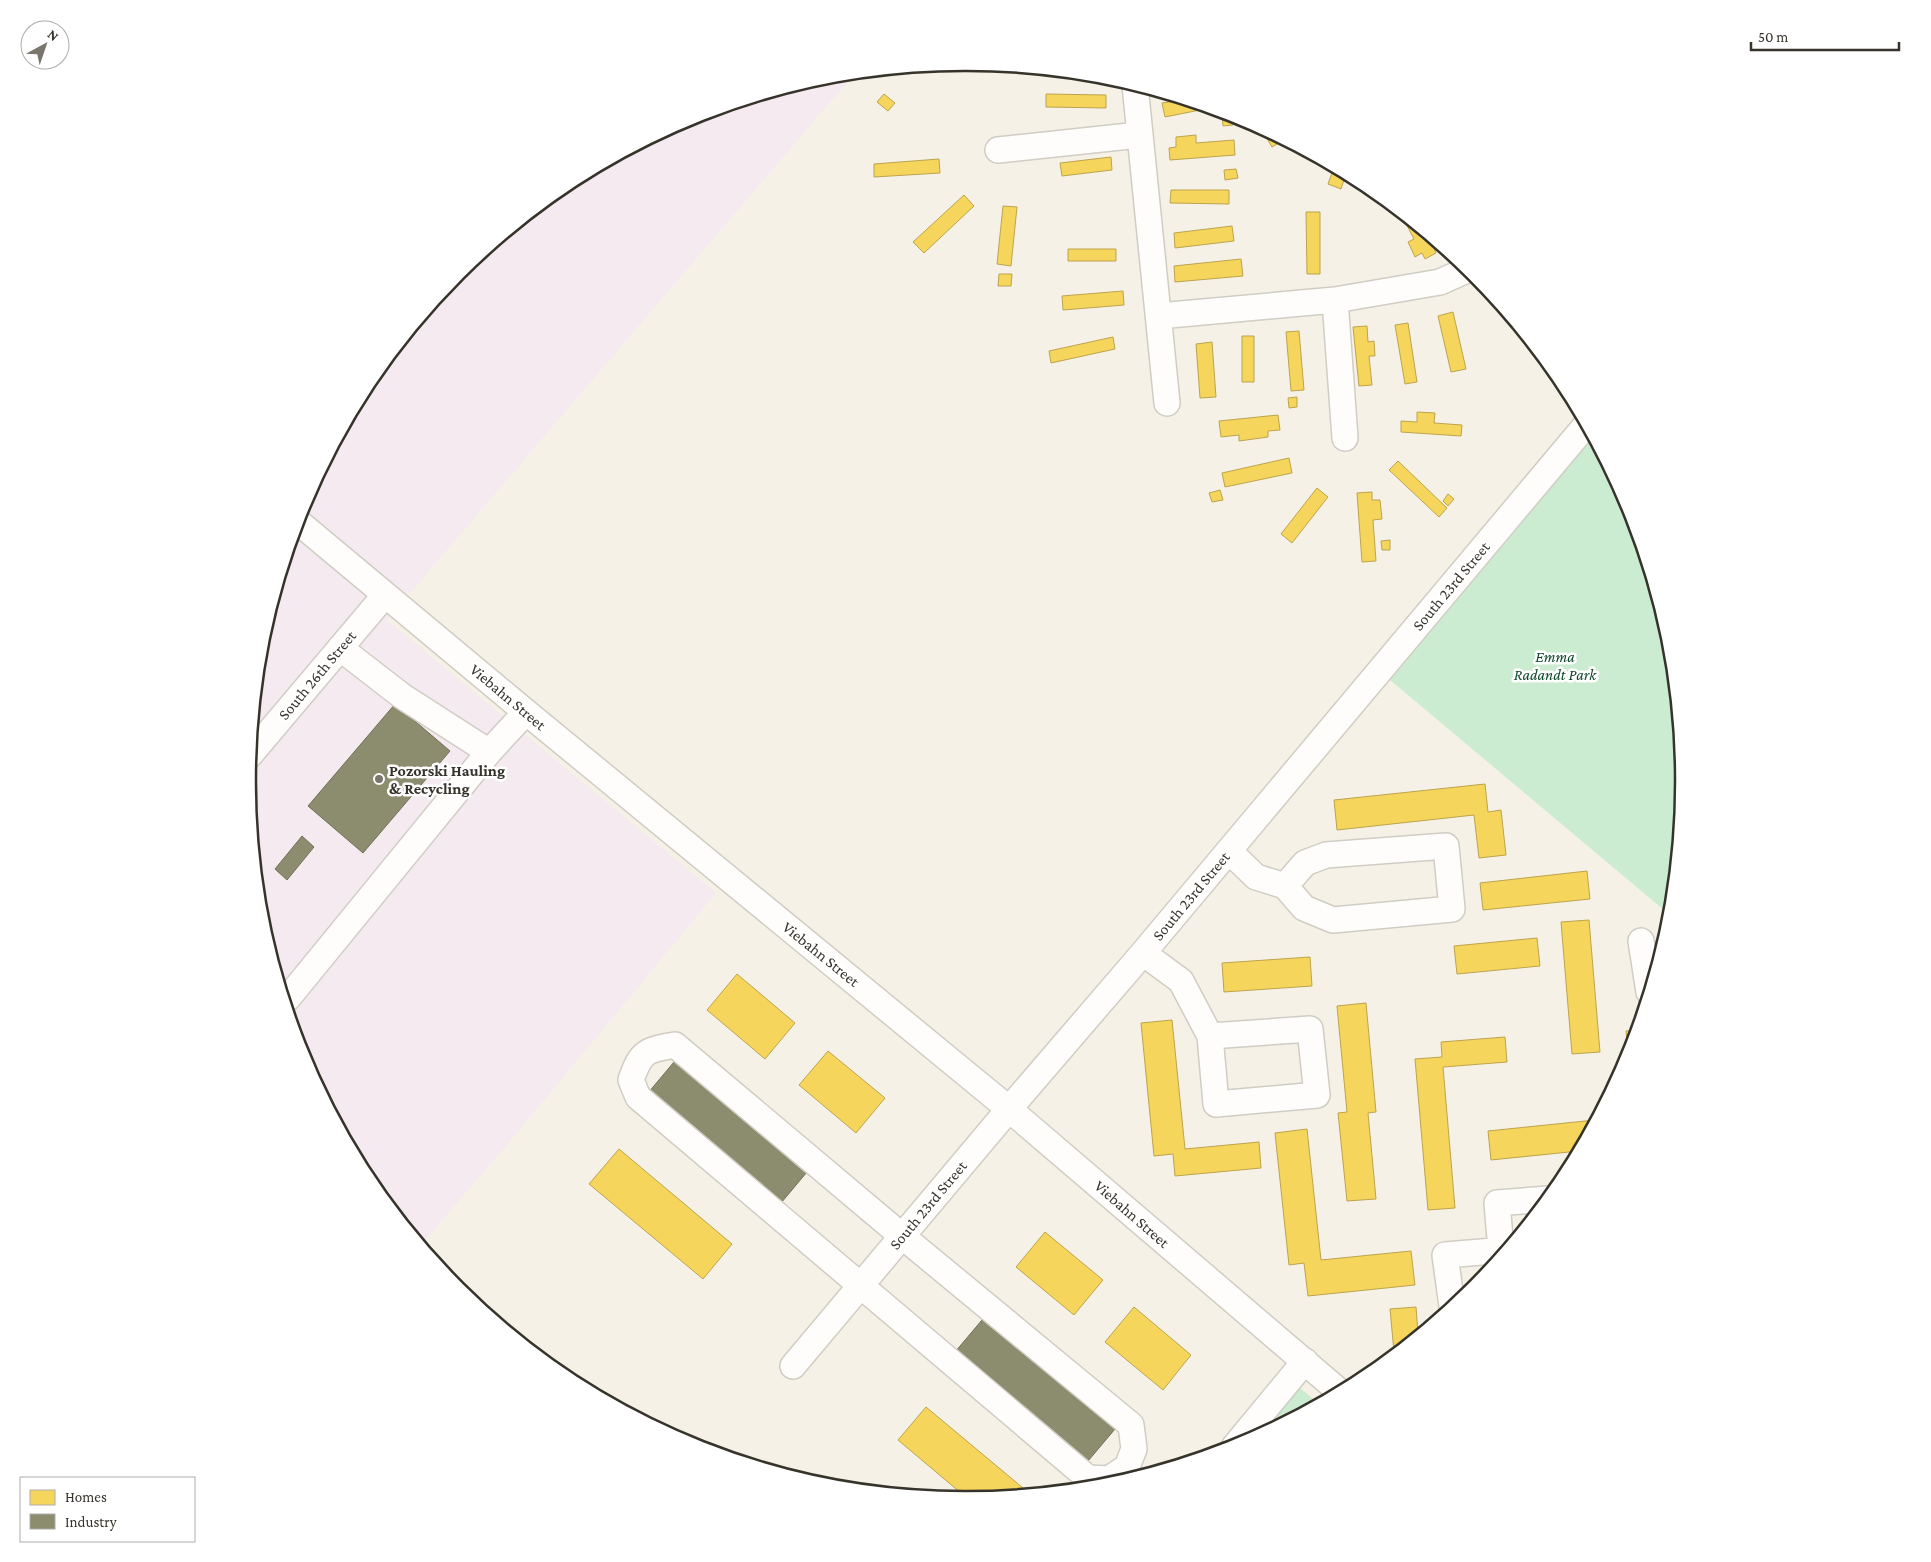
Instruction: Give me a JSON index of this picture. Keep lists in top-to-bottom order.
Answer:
{
  "streets": {
    "street": ["South 23rd Street", "South 26th Street", "Viebahn Street"]
  },
  "crossings": [
    ["South 23rd Street", "Viebahn Street"],
    ["South 26th Street", "Viebahn Street"]
  ],
  "parks": ["Emma Radandt Park"],
  "places": ["Pozorski Hauling & Recycling"],
  "legend": ["Homes", "Industry"],
  "scale_bar": "50 m",
  "north": "top right"
}
